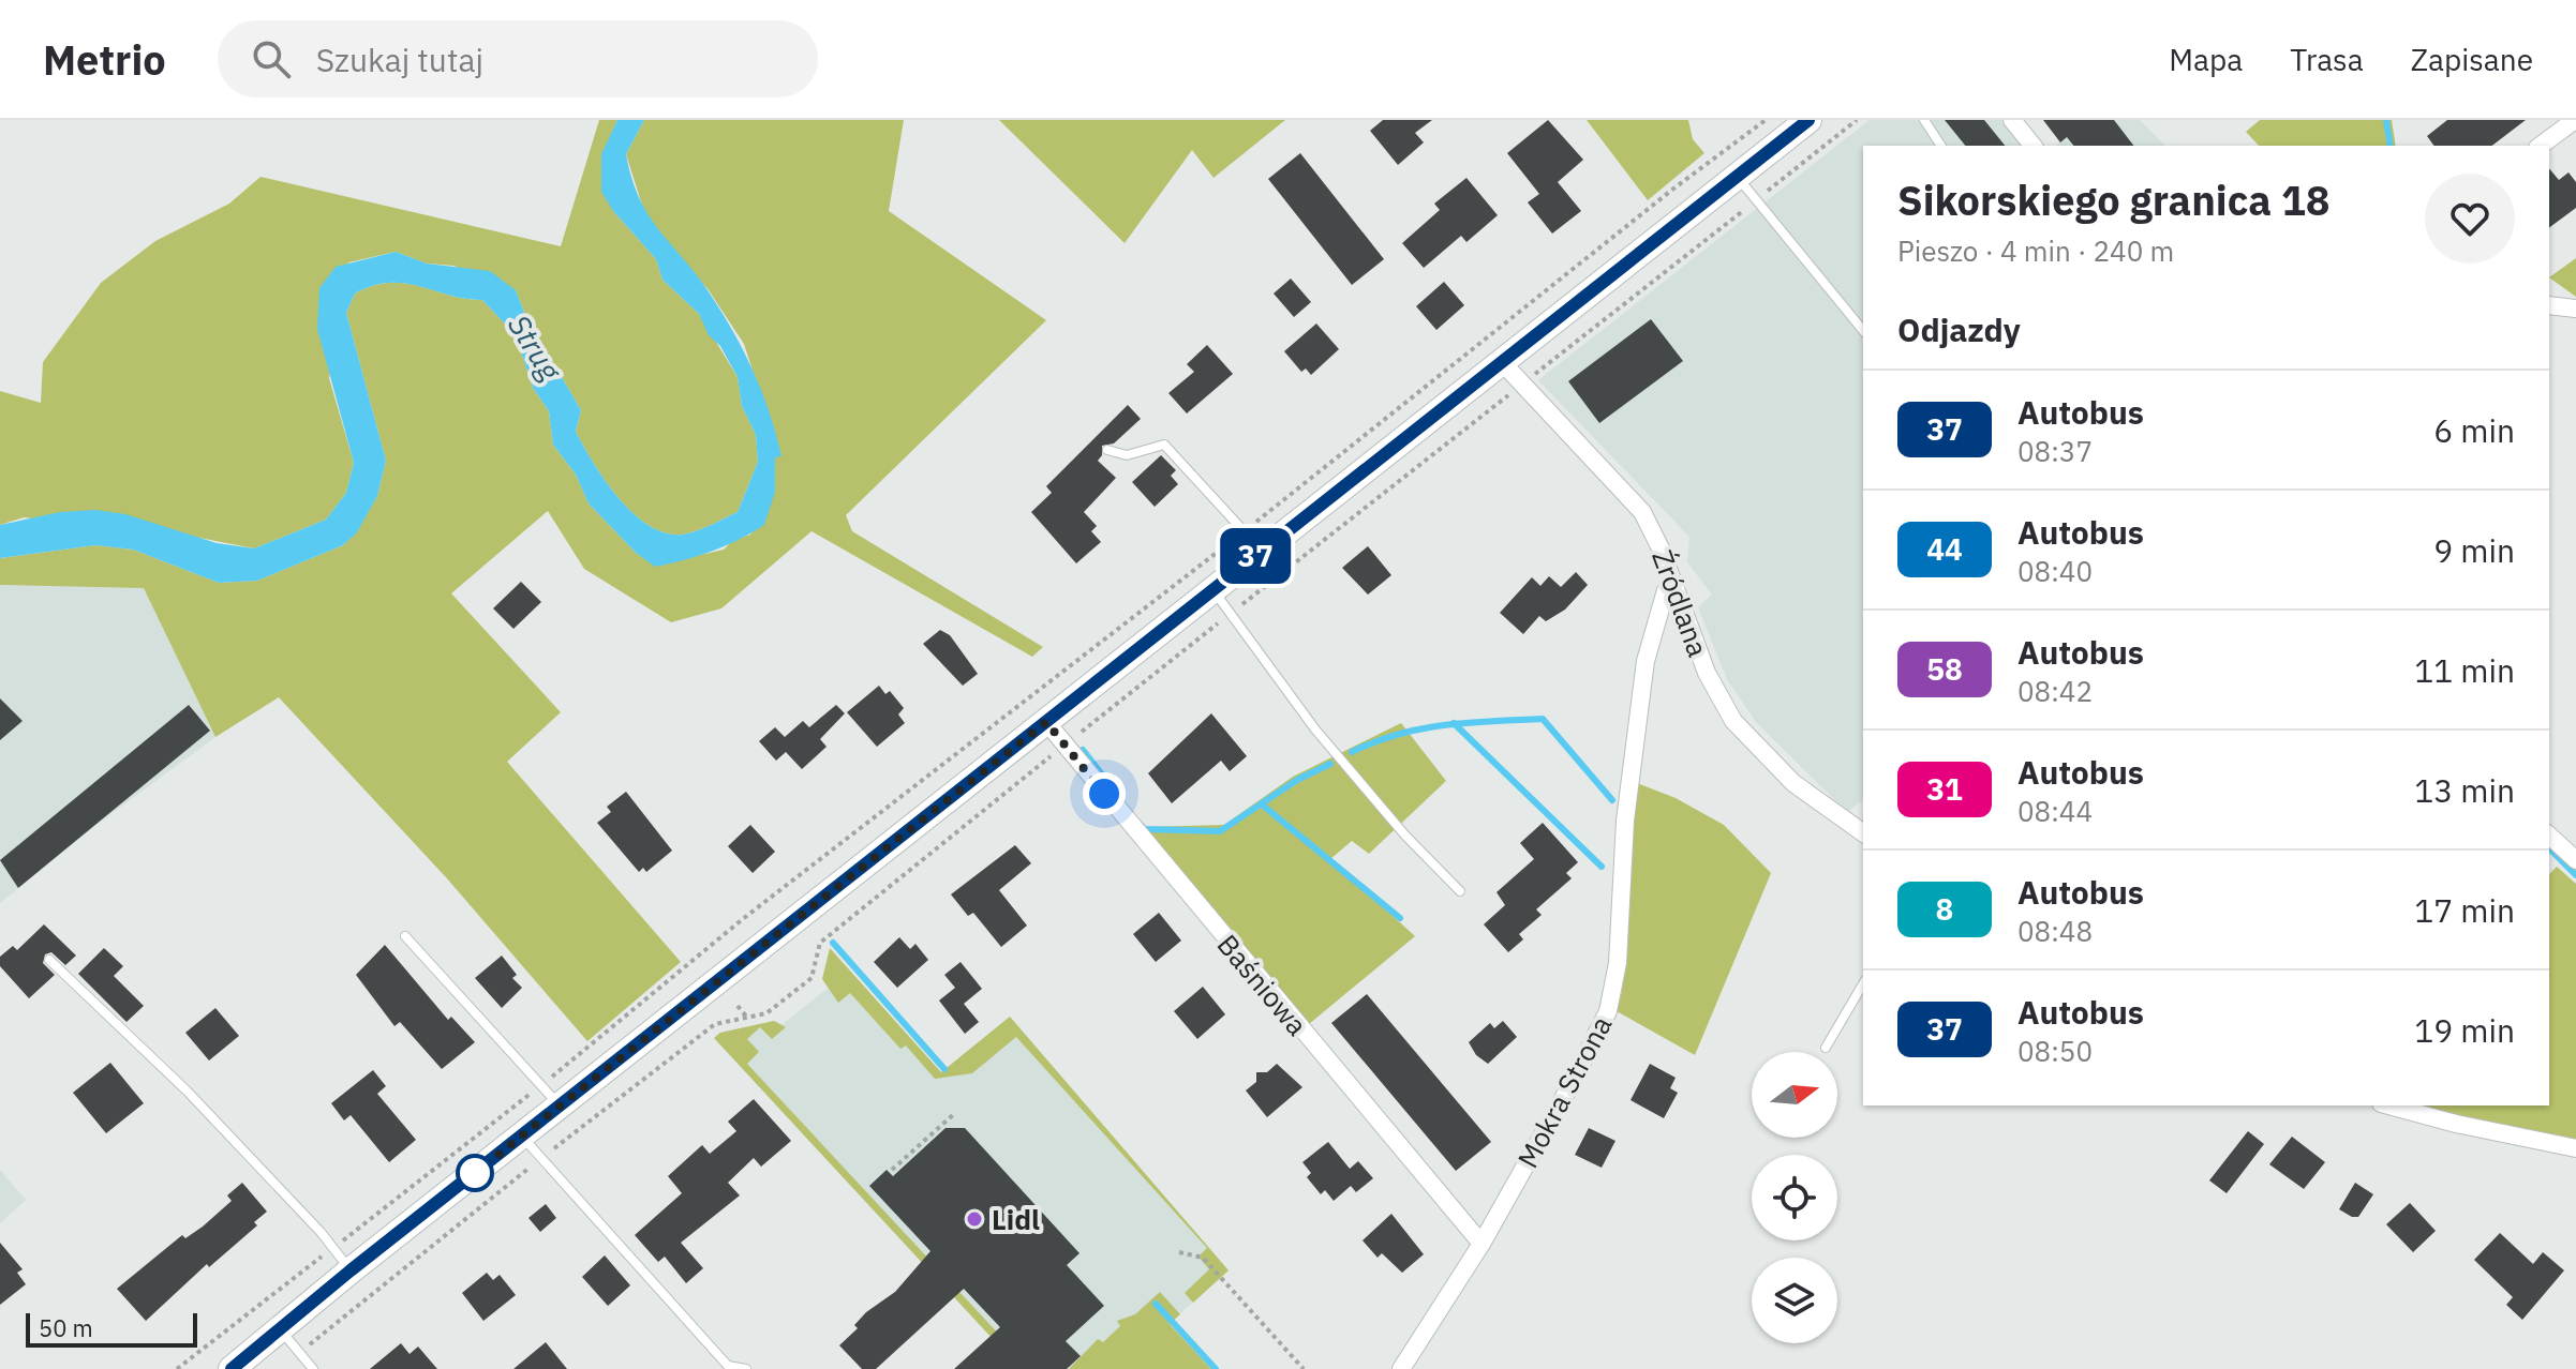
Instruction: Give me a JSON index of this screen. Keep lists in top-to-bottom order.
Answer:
{
  "streets": {
    "street": ["Źródlana", "Baśniowa", "Mokra Strona"]
  },
  "crossings": [
    ["Źródlana", "Mokra Strona"],
    ["Baśniowa", "Mokra Strona"]
  ],
  "water": ["Strug"],
  "places": ["Lidl"],
  "lines": ["bus line 37"],
  "scale_bar": "50 m",
  "north": "right",
  "page": {
    "header": "Metrio",
    "search": "Szukaj tutaj",
    "nav": ["Mapa", "Trasa", "Zapisane"],
    "on_map": "37",
    "heading": [
      ["Sikorskiego granica 18", "Pieszo · 4 min · 240 m"],
      "Odjazdy"
    ],
    "list": [
      {
        "mark": "37",
        "name": "Autobus",
        "note": "08:37",
        "value": "6 min"
      },
      {
        "mark": "44",
        "name": "Autobus",
        "note": "08:40",
        "value": "9 min"
      },
      {
        "mark": "58",
        "name": "Autobus",
        "note": "08:42",
        "value": "11 min"
      },
      {
        "mark": "31",
        "name": "Autobus",
        "note": "08:44",
        "value": "13 min"
      },
      {
        "mark": "8",
        "name": "Autobus",
        "note": "08:48",
        "value": "17 min"
      },
      {
        "mark": "37",
        "name": "Autobus",
        "note": "08:50",
        "value": "19 min"
      }
    ],
    "scale": "50 m"
  }
}
